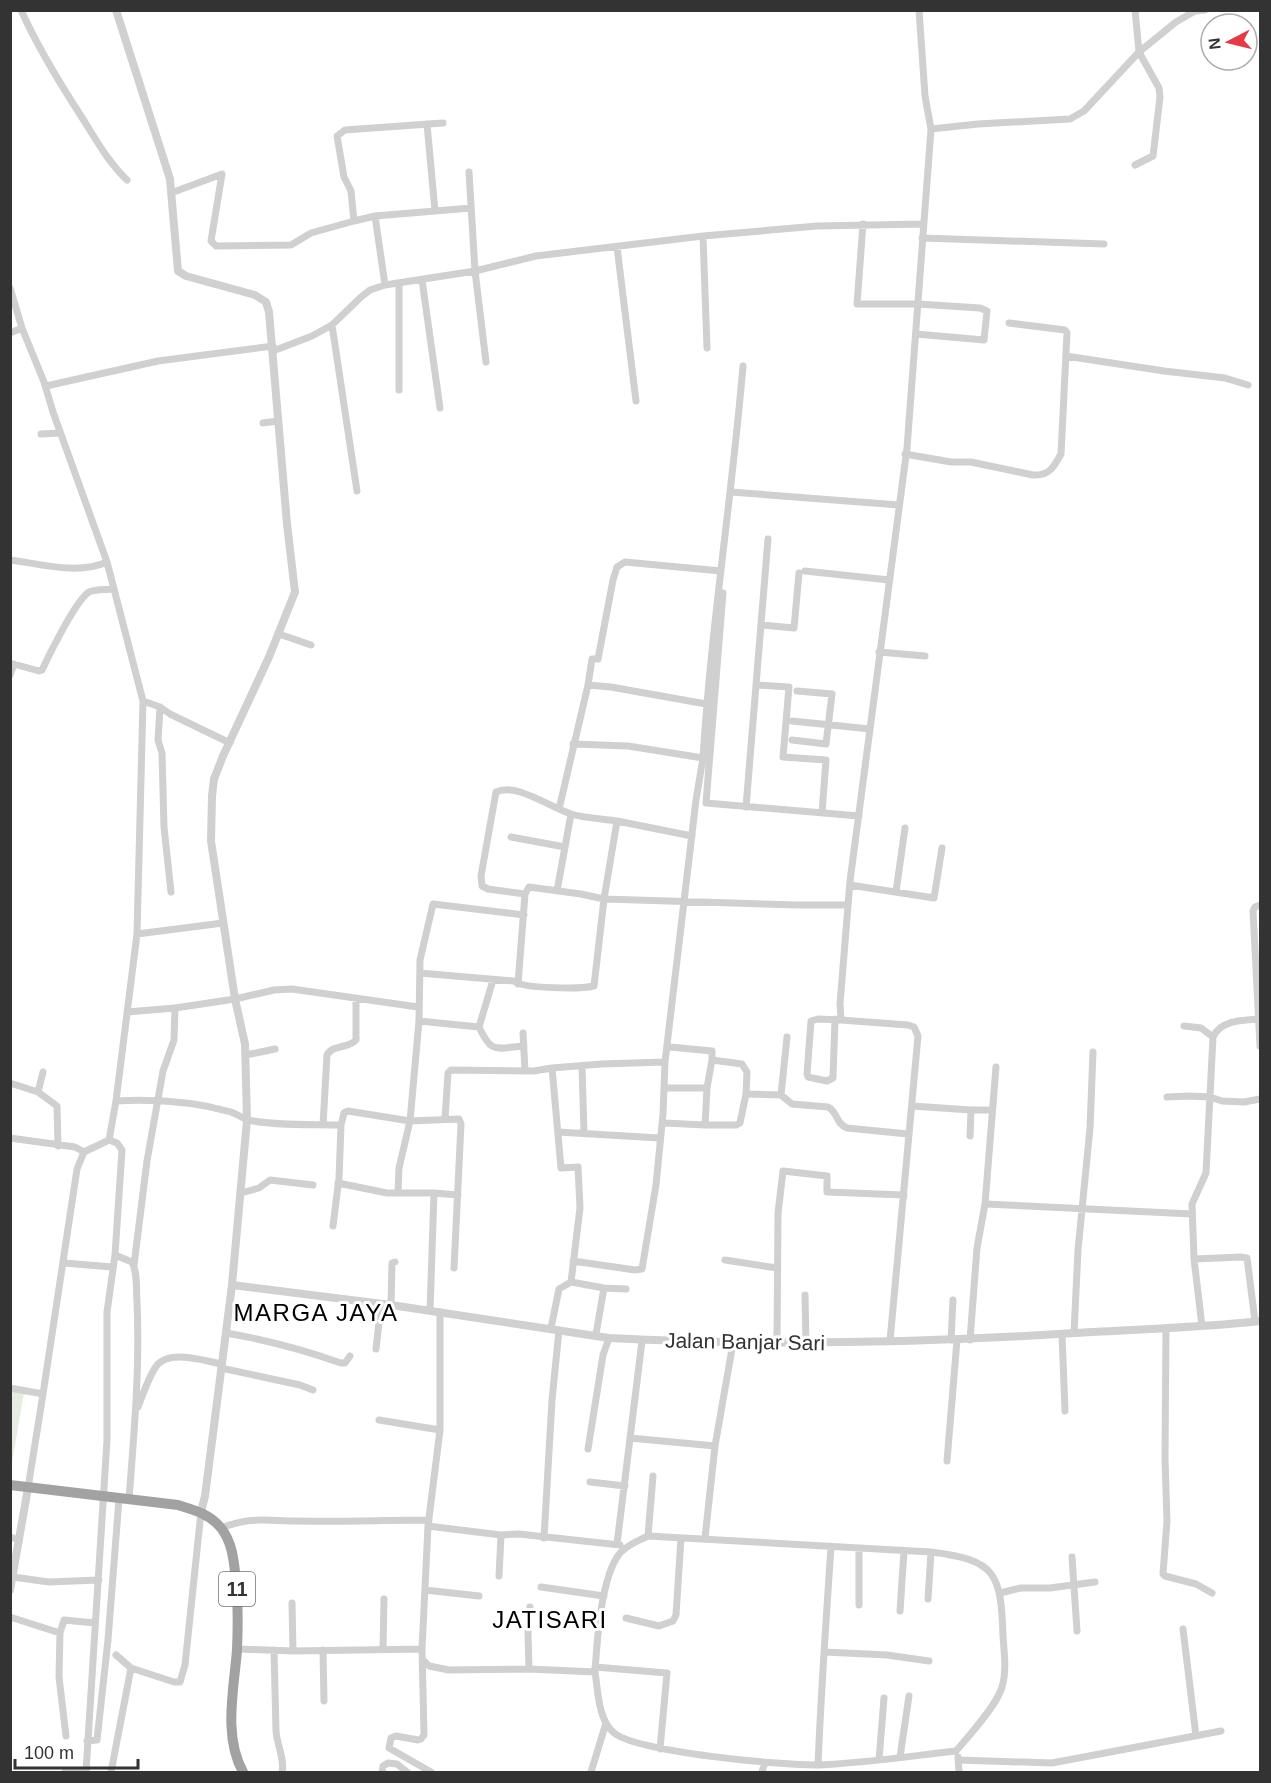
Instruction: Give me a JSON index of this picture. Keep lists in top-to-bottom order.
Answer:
{
  "streets": {
    "highway": ["11"],
    "street": ["Jalan Banjar Sari"]
  },
  "districts": ["MARGA JAYA", "JATISARI"],
  "scale_bar": "100 m",
  "north": "left"
}
